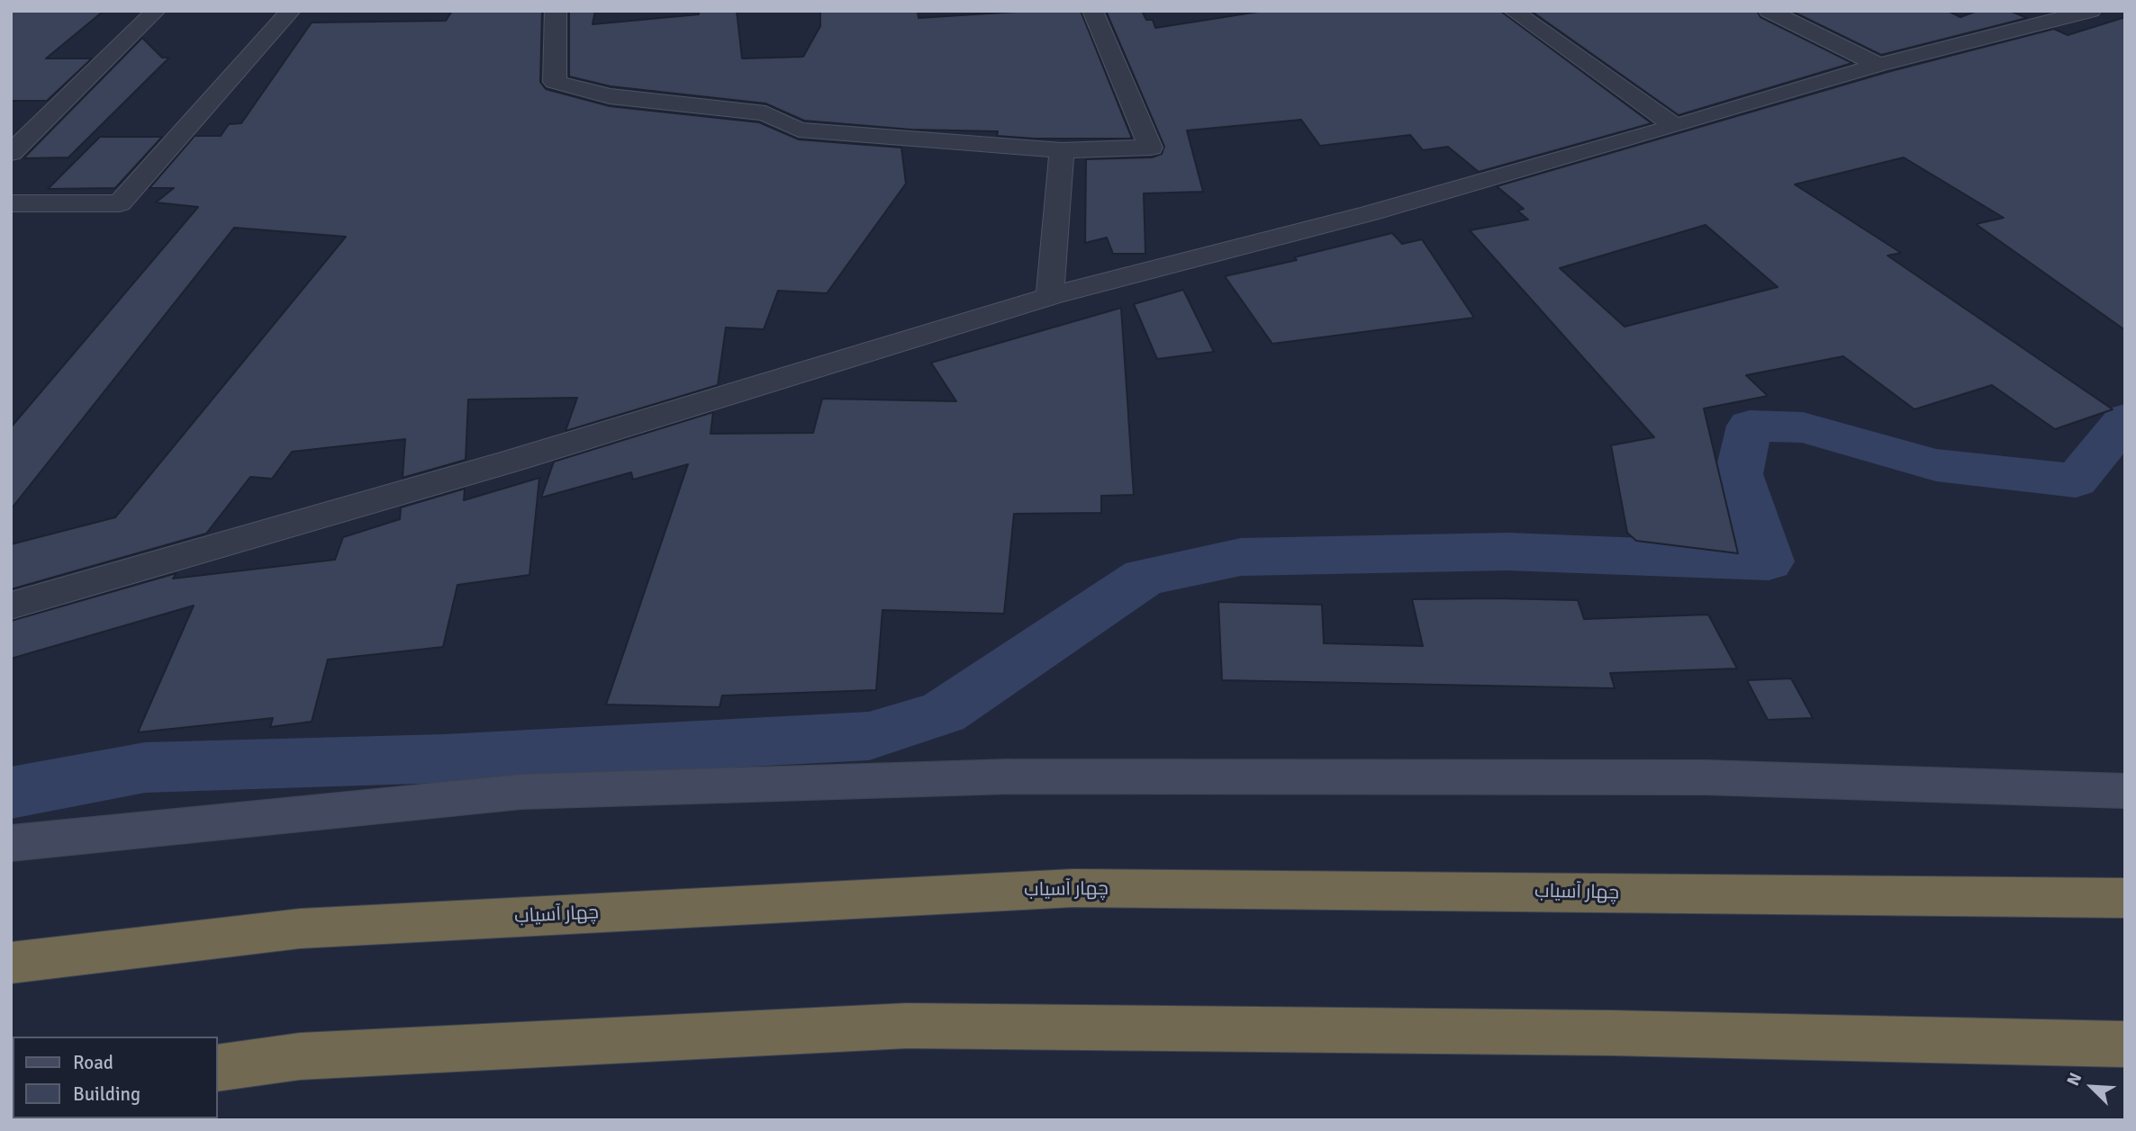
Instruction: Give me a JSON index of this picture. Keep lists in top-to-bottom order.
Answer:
{
  "streets": {
    "highway": ["چهار آسیاب"]
  },
  "legend": ["Road", "Building"],
  "north": "top left"
}
